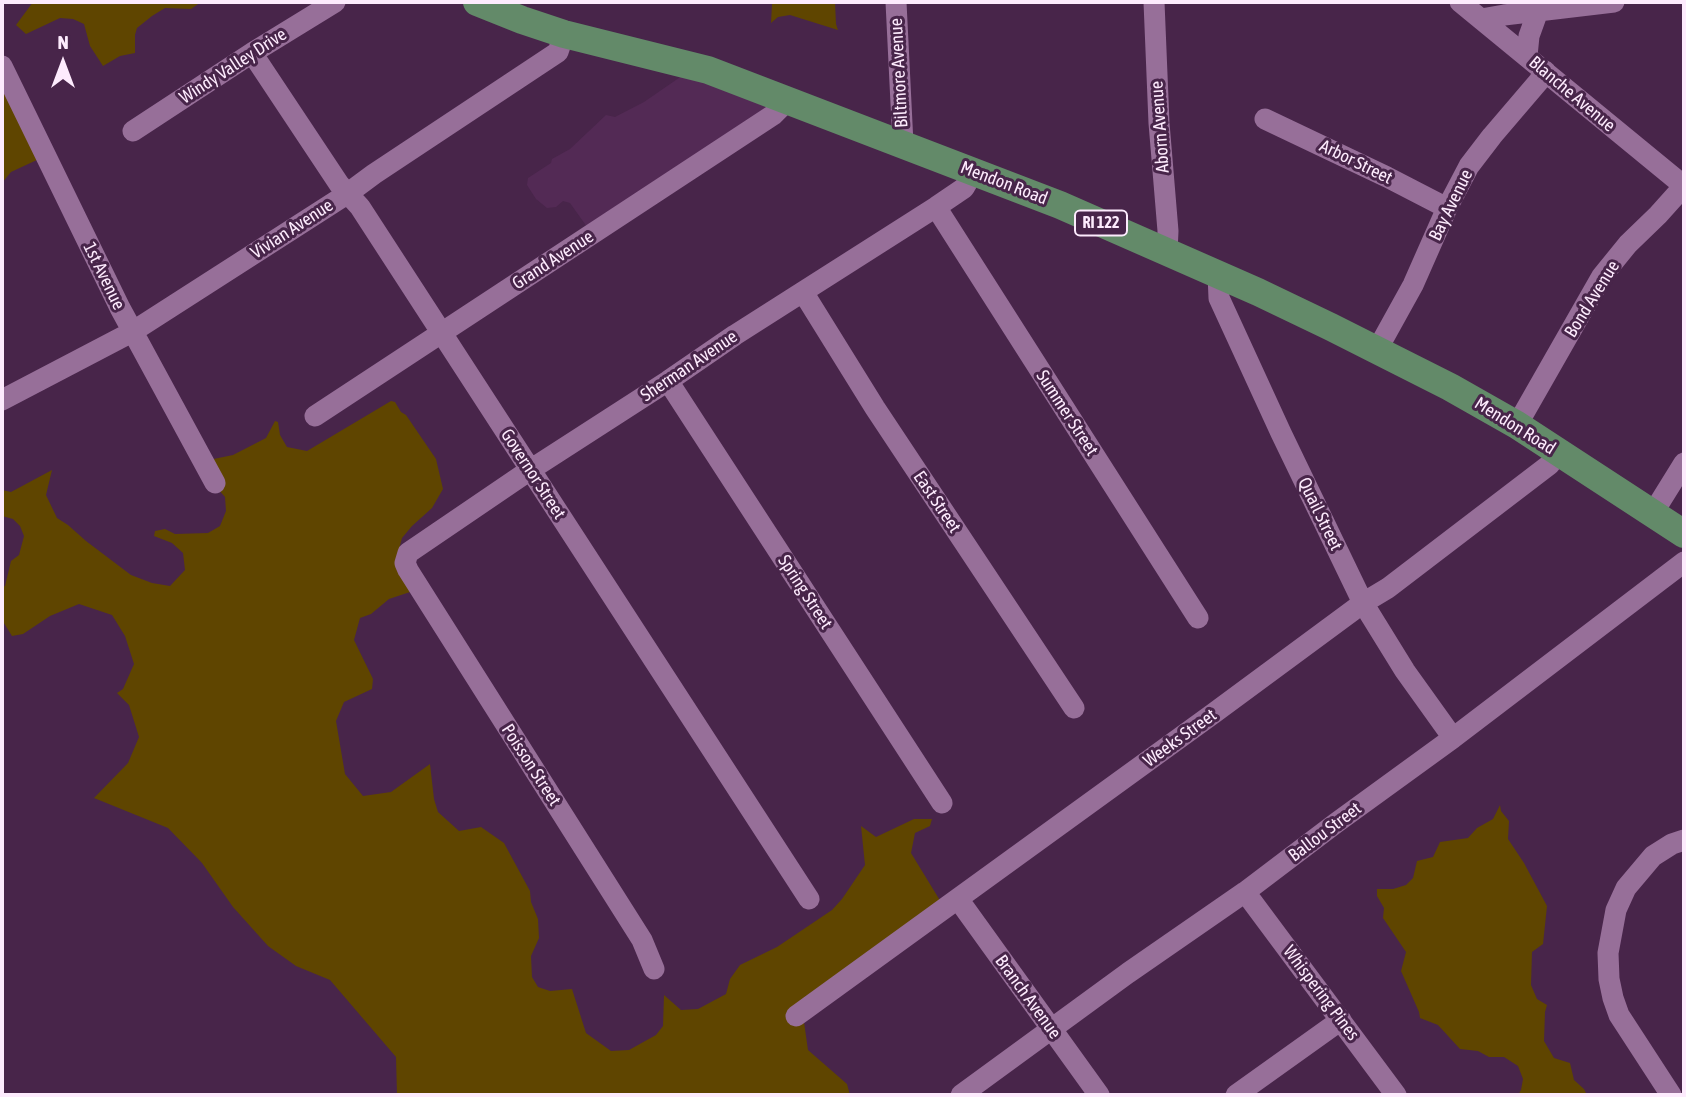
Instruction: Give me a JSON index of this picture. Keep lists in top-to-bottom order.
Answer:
{
  "streets": {
    "main road": ["Mendon Road", "RI 122"],
    "street": [
      "Windy Valley Drive",
      "Biltmore Avenue",
      "Blanche Avenue",
      "Aborn Avenue",
      "Arbor Street",
      "Bay Avenue",
      "Vivian Avenue",
      "Grand Avenue",
      "1st Avenue",
      "Bond Avenue",
      "Sherman Avenue",
      "Summer Street",
      "Governor Street",
      "East Street",
      "Quail Street",
      "Spring Street",
      "Weeks Street",
      "Poisson Street",
      "Ballou Street",
      "Whispering Pines",
      "Branch Avenue"
    ]
  },
  "crossings": [
    ["Windy Valley Drive", "Governor Street"],
    ["Biltmore Avenue", "Mendon Road"],
    ["Blanche Avenue", "Bay Avenue"],
    ["Blanche Avenue", "Bond Avenue"],
    ["Aborn Avenue", "Mendon Road"],
    ["Arbor Street", "Bay Avenue"],
    ["Mendon Road", "Bay Avenue"],
    ["Mendon Road", "Vivian Avenue"],
    ["Mendon Road", "Grand Avenue"],
    ["Mendon Road", "Bond Avenue"],
    ["Mendon Road", "Sherman Avenue"],
    ["Mendon Road", "Quail Street"],
    ["Mendon Road", "Weeks Street"],
    ["Vivian Avenue", "1st Avenue"],
    ["Vivian Avenue", "Governor Street"],
    ["Grand Avenue", "Governor Street"],
    ["Sherman Avenue", "Summer Street"],
    ["Sherman Avenue", "Governor Street"],
    ["Sherman Avenue", "East Street"],
    ["Sherman Avenue", "Spring Street"],
    ["Sherman Avenue", "Poisson Street"],
    ["Quail Street", "Weeks Street"],
    ["Quail Street", "Ballou Street"],
    ["Weeks Street", "Branch Avenue"],
    ["Ballou Street", "Whispering Pines"],
    ["Ballou Street", "Branch Avenue"]
  ],
  "north": "top"
}
